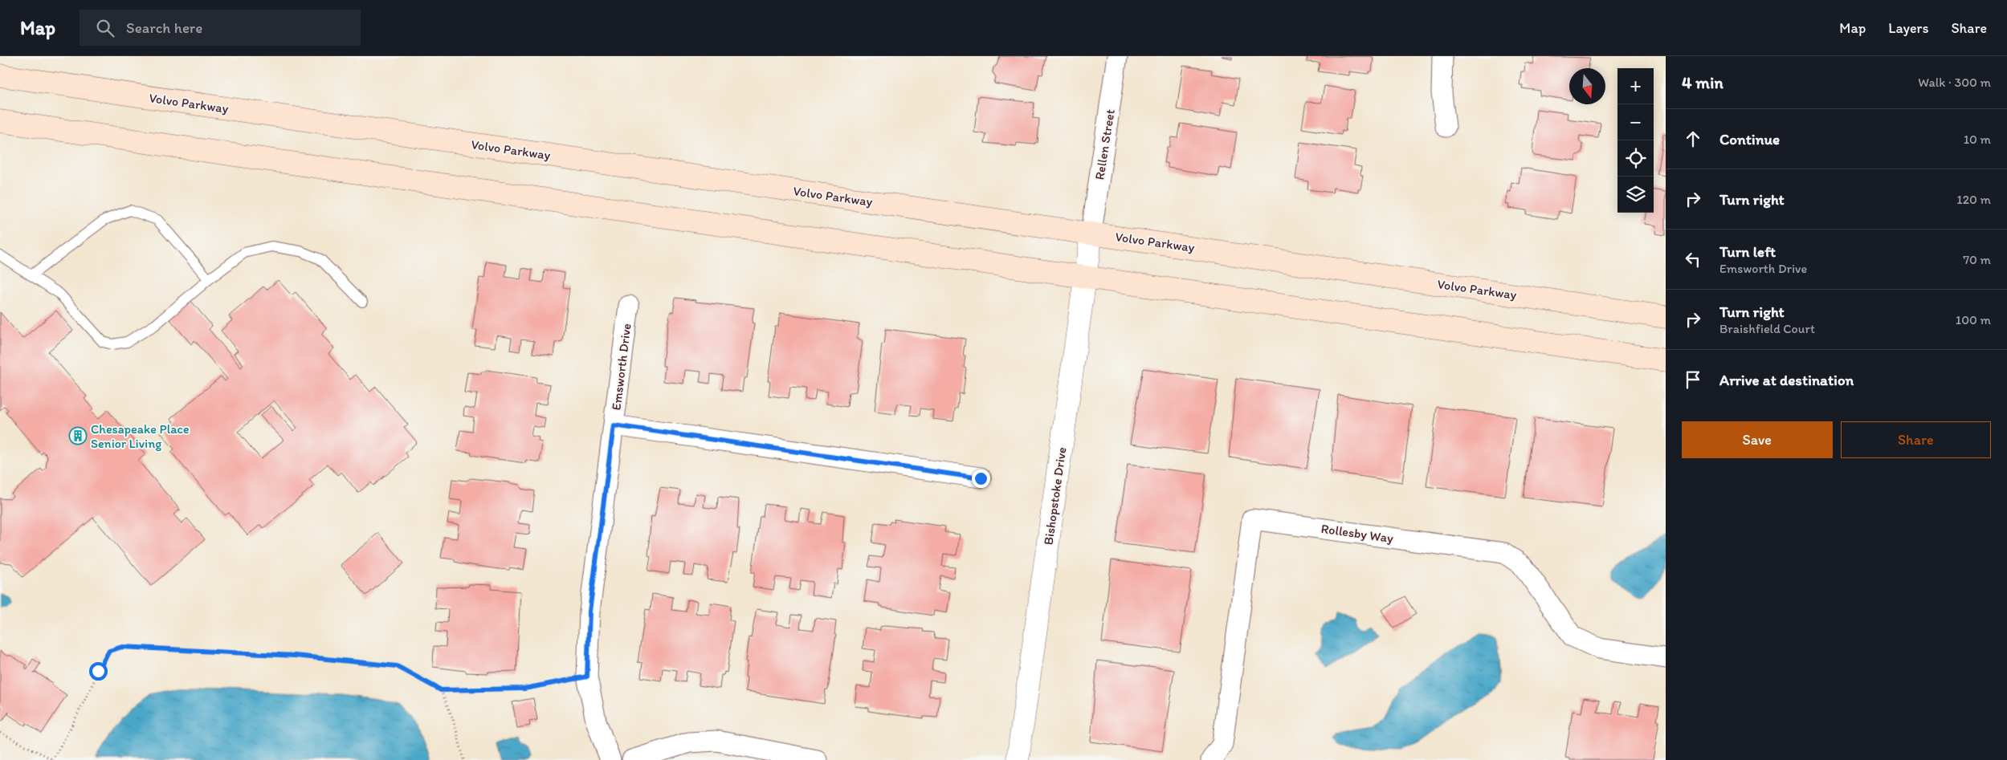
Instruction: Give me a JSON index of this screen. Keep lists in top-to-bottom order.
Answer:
{
  "streets": {
    "main road": ["Volvo Parkway"],
    "street": [
      "Rellen Street",
      "Emsworth Drive",
      "Bishopstoke Drive",
      "Rollesby Way"
    ]
  },
  "crossings": [
    ["Volvo Parkway", "Rellen Street"],
    ["Volvo Parkway", "Bishopstoke Drive"],
    ["Rellen Street", "Bishopstoke Drive"]
  ],
  "places": {
    "building": ["Chesapeake Place Senior Living"]
  },
  "north": "bottom",
  "page": {
    "header": "Map",
    "search": "Search here",
    "nav": ["Map", "Layers", "Share"],
    "heading": ["4 min", "Walk · 300 m"],
    "map_buttons": ["+", "−"],
    "list": [
      ["Continue", "10 m"],
      ["Turn right", "120 m"],
      ["Turn left", "Emsworth Drive", "70 m"],
      ["Turn right", "Braishfield Court", "100 m"],
      "Arrive at destination"
    ],
    "buttons": ["Save", "Share"]
  }
}
